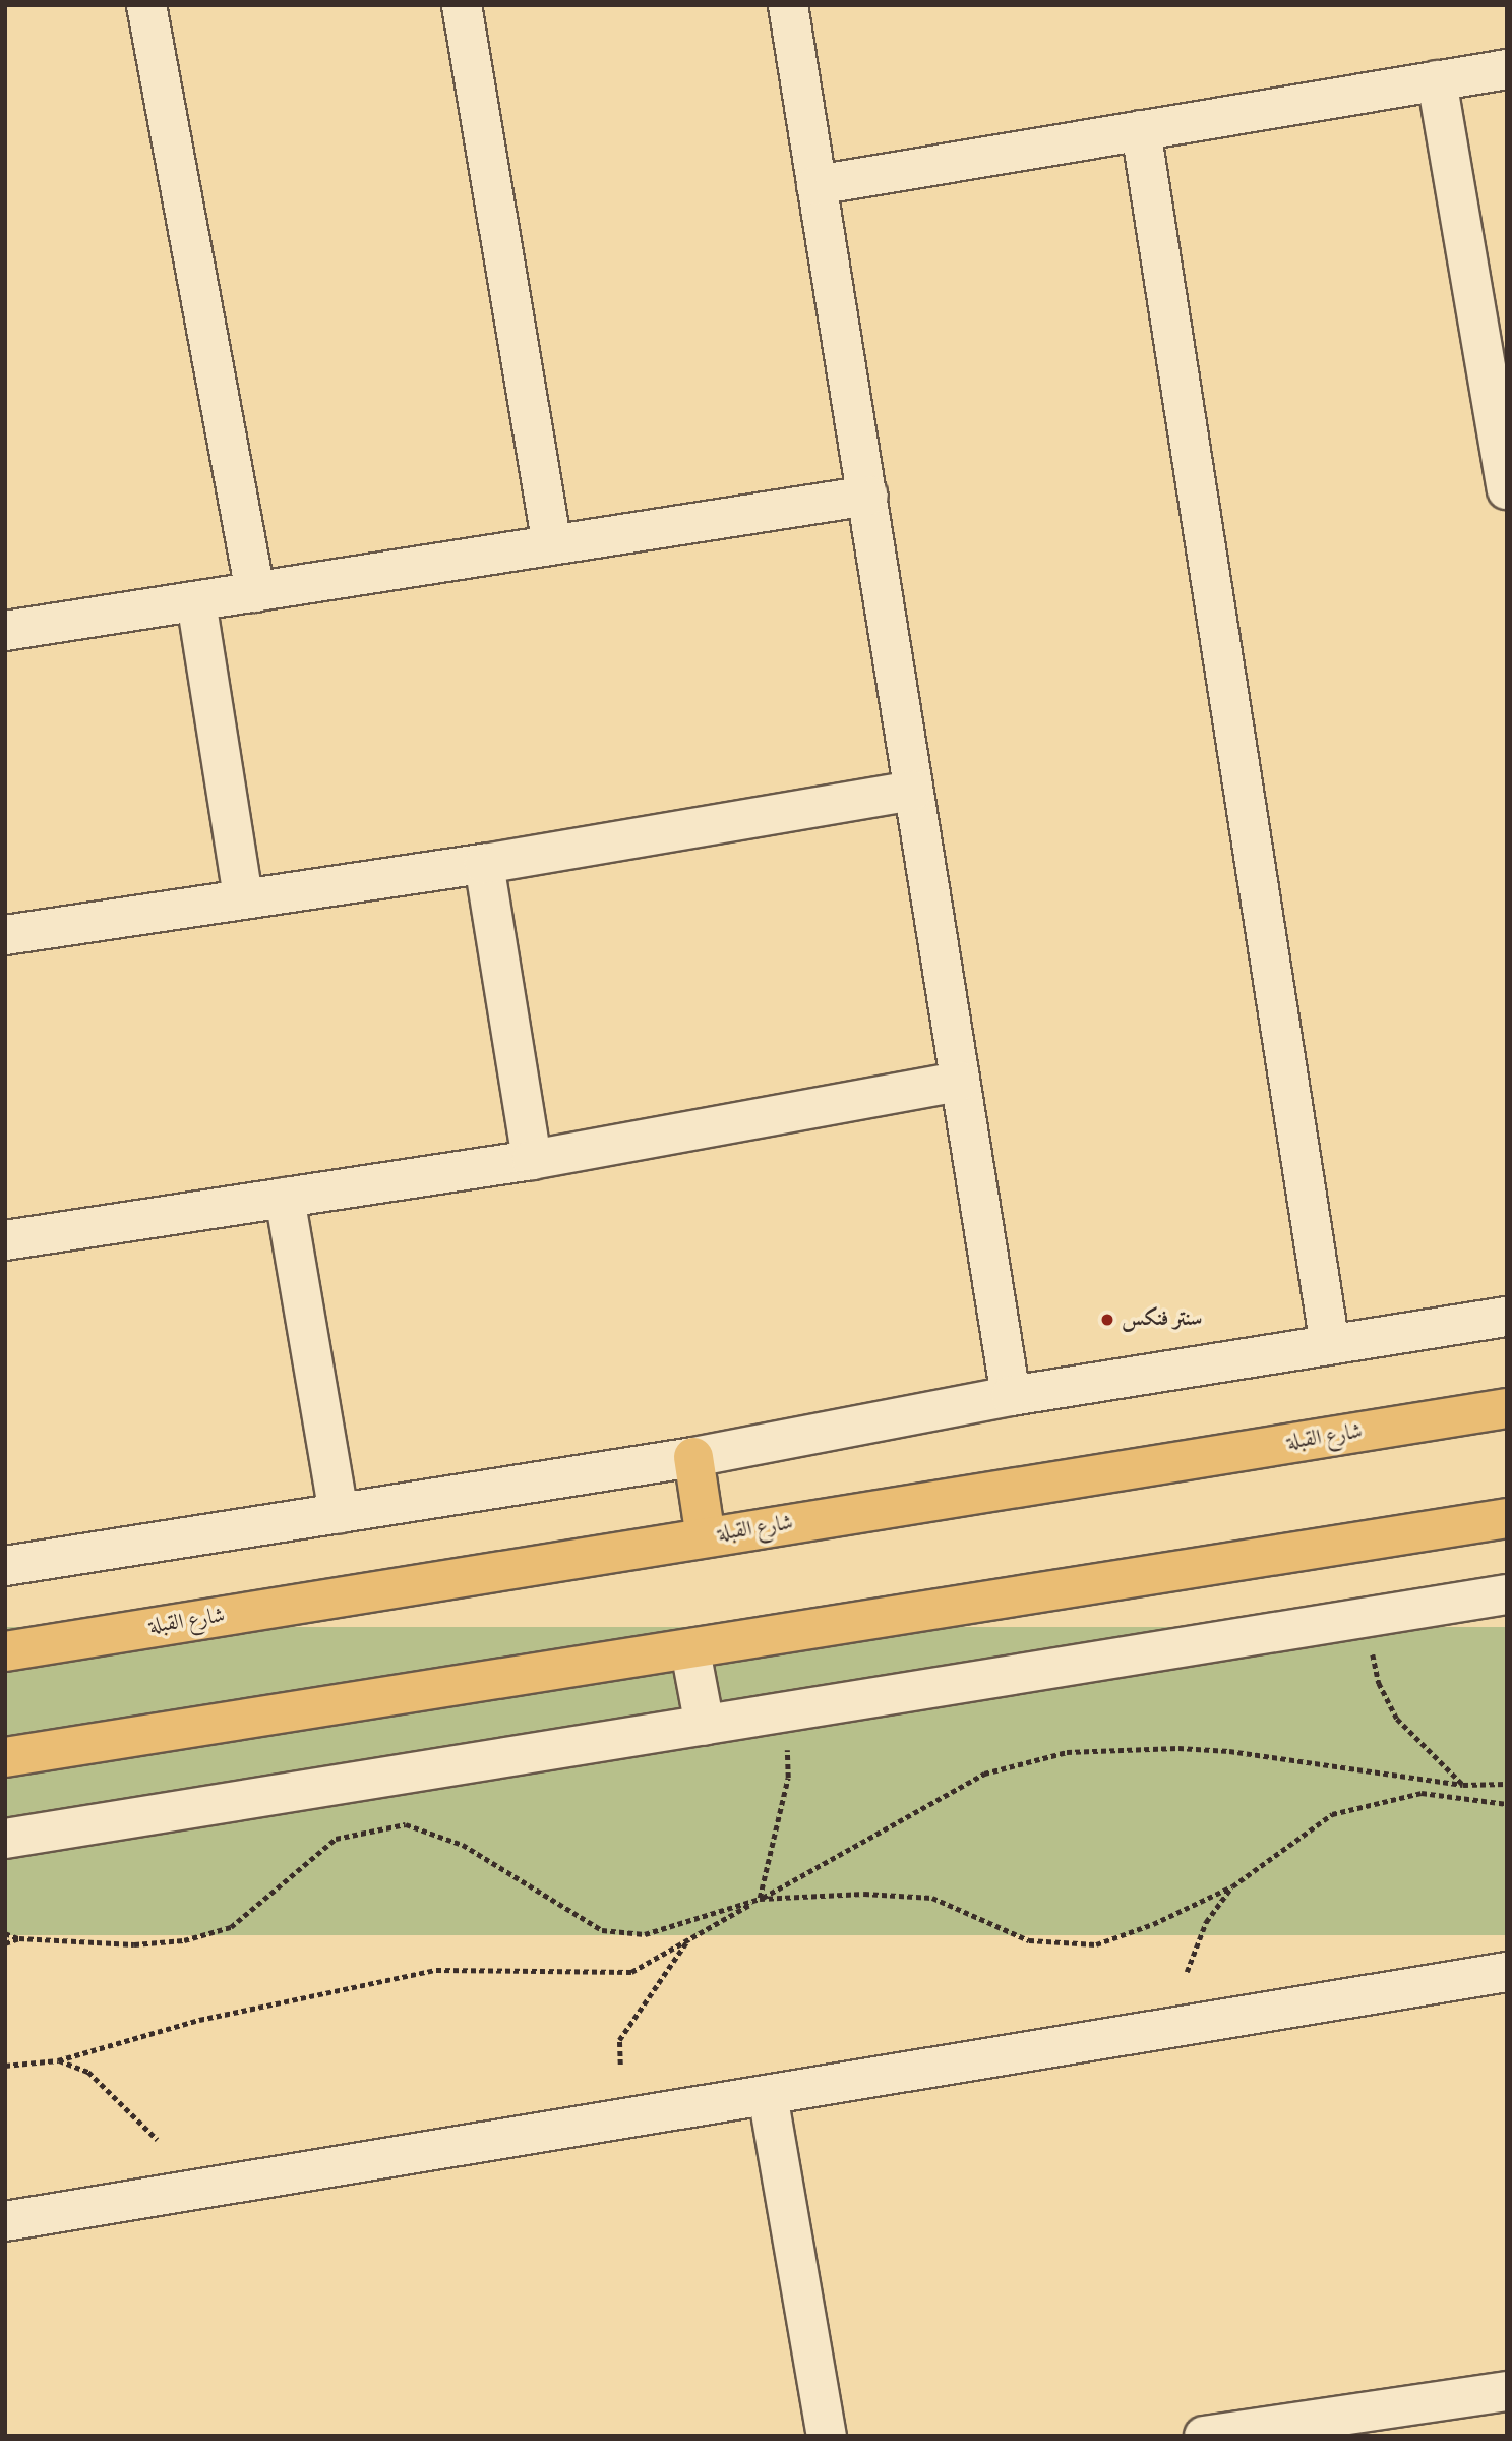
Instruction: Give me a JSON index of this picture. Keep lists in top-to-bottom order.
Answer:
{
  "streets": {
    "main road": ["شارع القبلة"]
  },
  "places": ["سنتر فنكس"]
}
